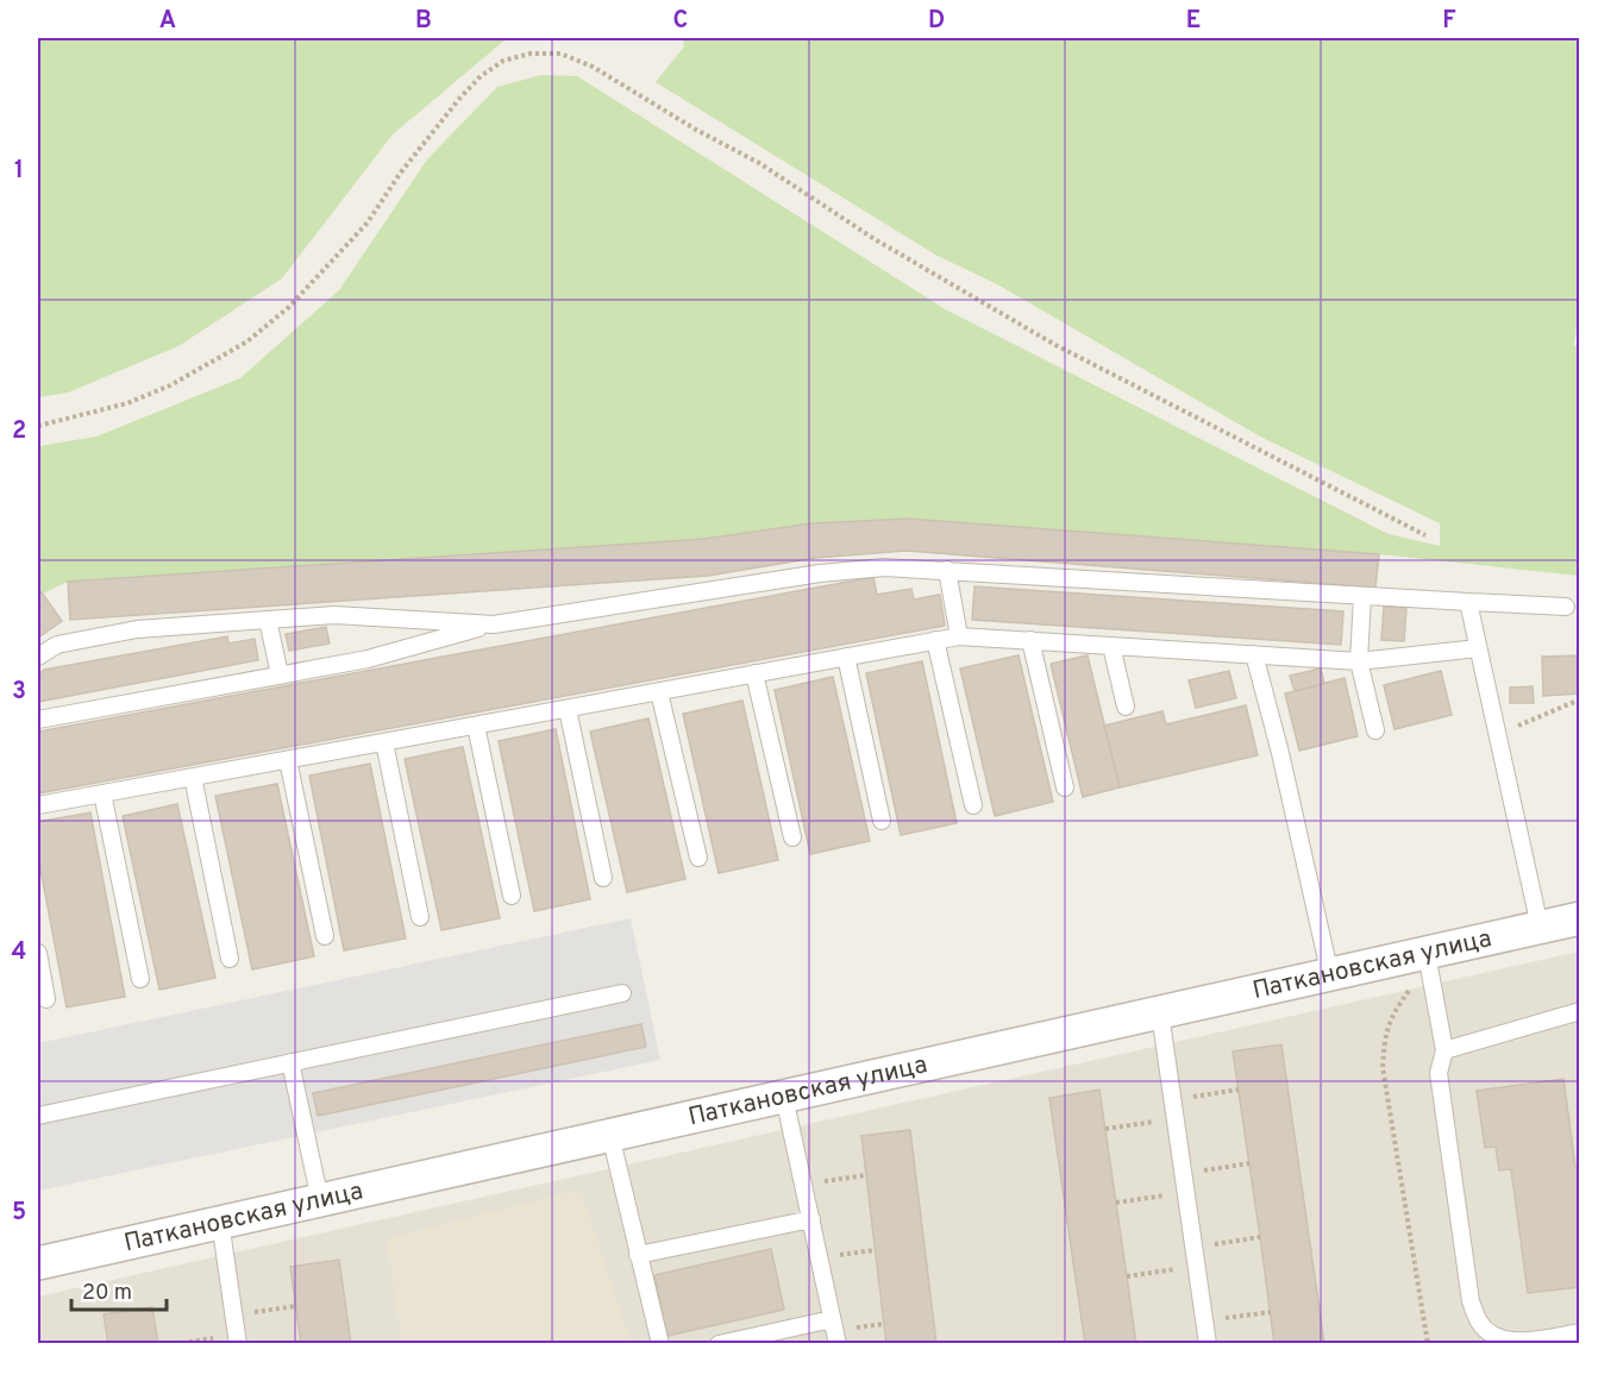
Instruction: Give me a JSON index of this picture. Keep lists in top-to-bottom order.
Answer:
{
  "streets": {
    "street": ["Паткановская улица"]
  },
  "scale_bar": "20 m",
  "grid": {
    "columns": [
      "A",
      "B",
      "C",
      "D",
      "E",
      "F"
    ],
    "rows": [
      "1",
      "2",
      "3",
      "4",
      "5"
    ]
  }
}
